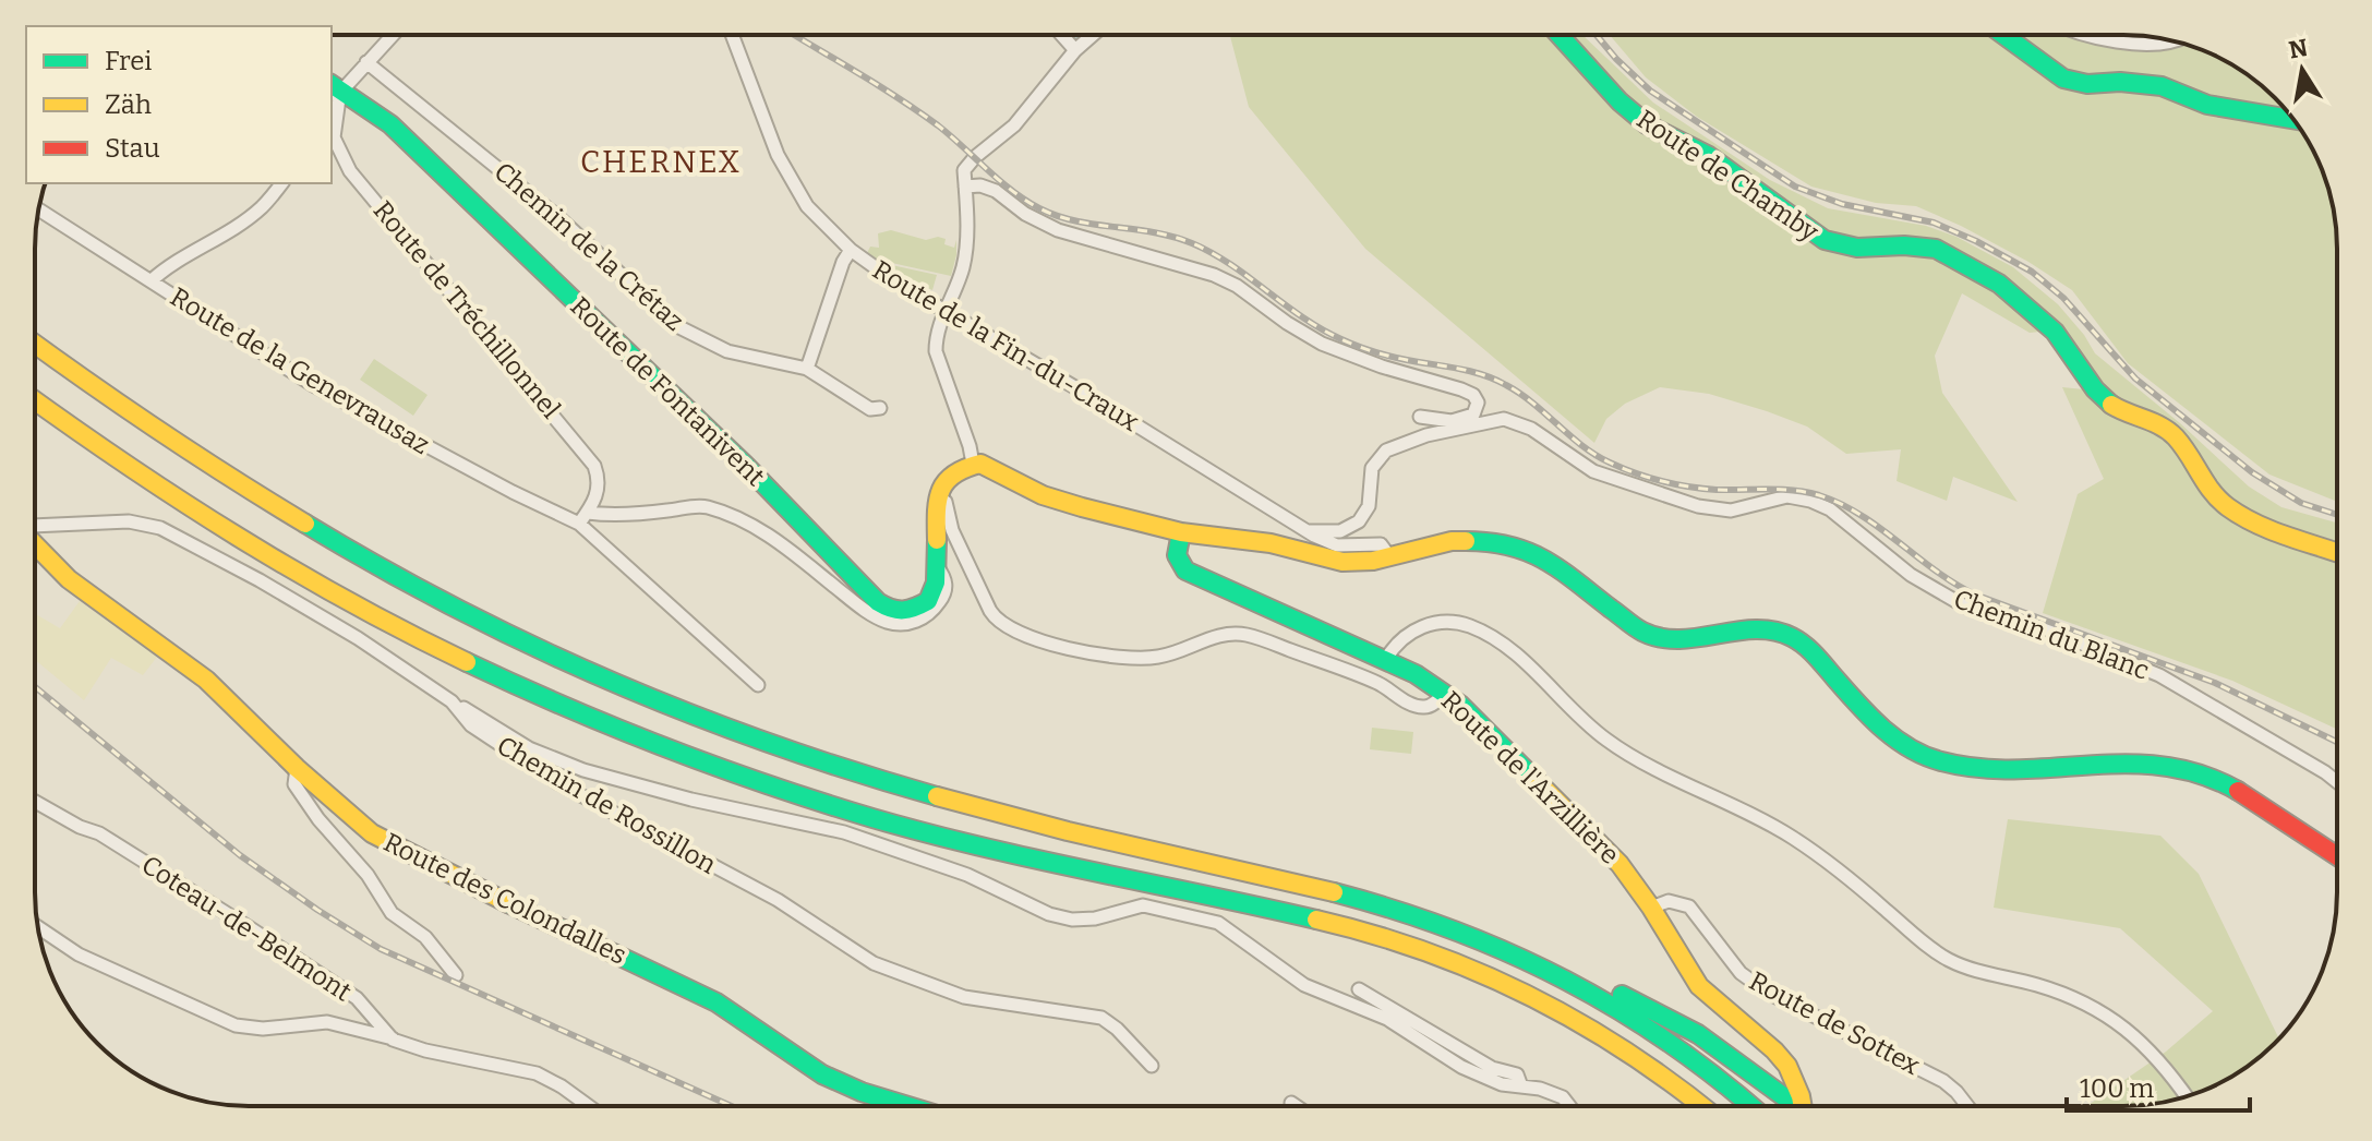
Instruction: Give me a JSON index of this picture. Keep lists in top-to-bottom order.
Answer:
{
  "streets": {
    "main road": [
      "Route de Chamby",
      "Route de Fontanivent",
      "Route de l'Arzillière",
      "Route des Colondalles"
    ],
    "street": [
      "Chemin de la Crétaz",
      "Route de Tréchillonnel",
      "Route de la Fin-du-Craux",
      "Route de la Genevrausaz",
      "Chemin du Blanc",
      "Chemin de Rossillon",
      "Coteau-de-Belmont",
      "Route de Sottex"
    ]
  },
  "crossings": [
    ["Route de Tréchillonnel", "Route de la Genevrausaz"],
    ["Route de Tréchillonnel", "Route de Fontanivent"],
    ["Route de l'Arzillière", "Route de Sottex"]
  ],
  "districts": ["CHERNEX"],
  "legend": ["Frei", "Zäh", "Stau"],
  "scale_bar": "100 m",
  "north": "top"
}
